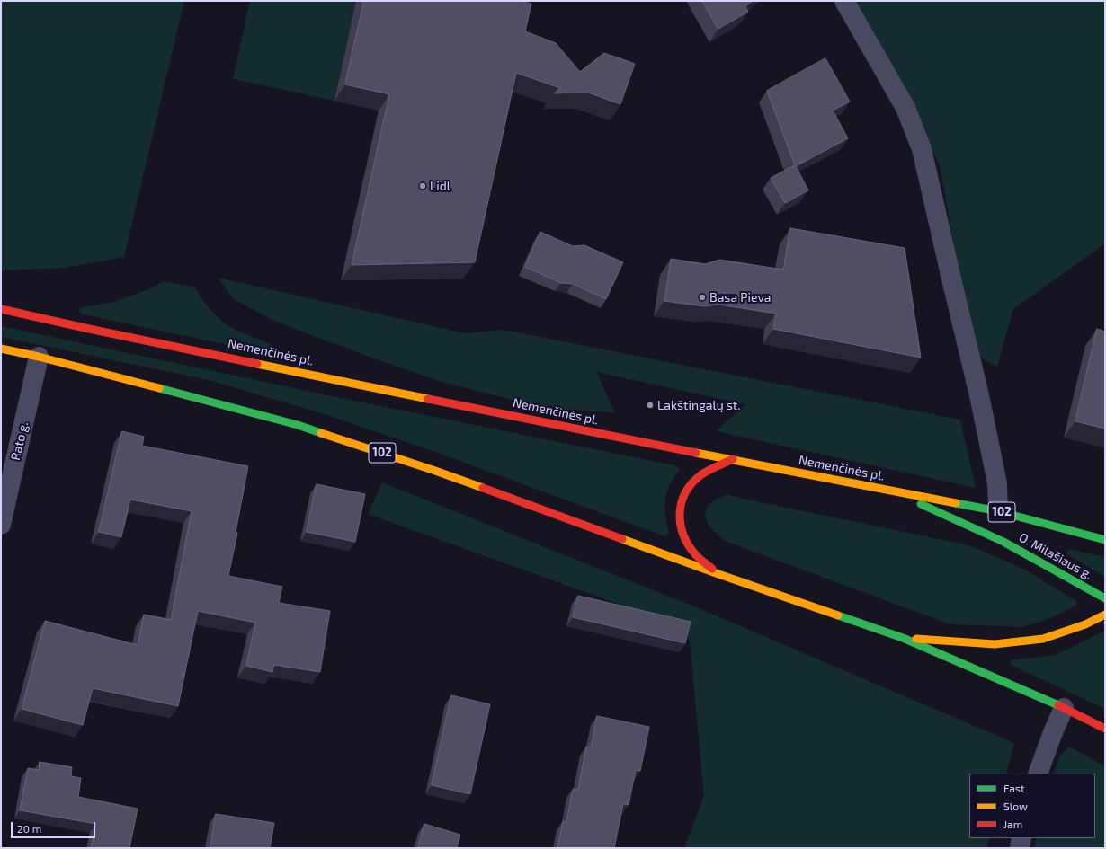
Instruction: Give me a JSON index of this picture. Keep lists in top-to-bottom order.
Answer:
{
  "streets": {
    "main road": ["Nemenčinės pl.", "102", "O. Milašiaus g."],
    "street": ["Rato g."]
  },
  "crossings": [
    ["Nemenčinės pl.", "O. Milašiaus g."],
    ["Rato g.", "102"]
  ],
  "places": ["Lidl", "Basa Pieva", "Lakštingalų st."],
  "legend": ["Fast", "Slow", "Jam"],
  "scale_bar": "20 m"
}
